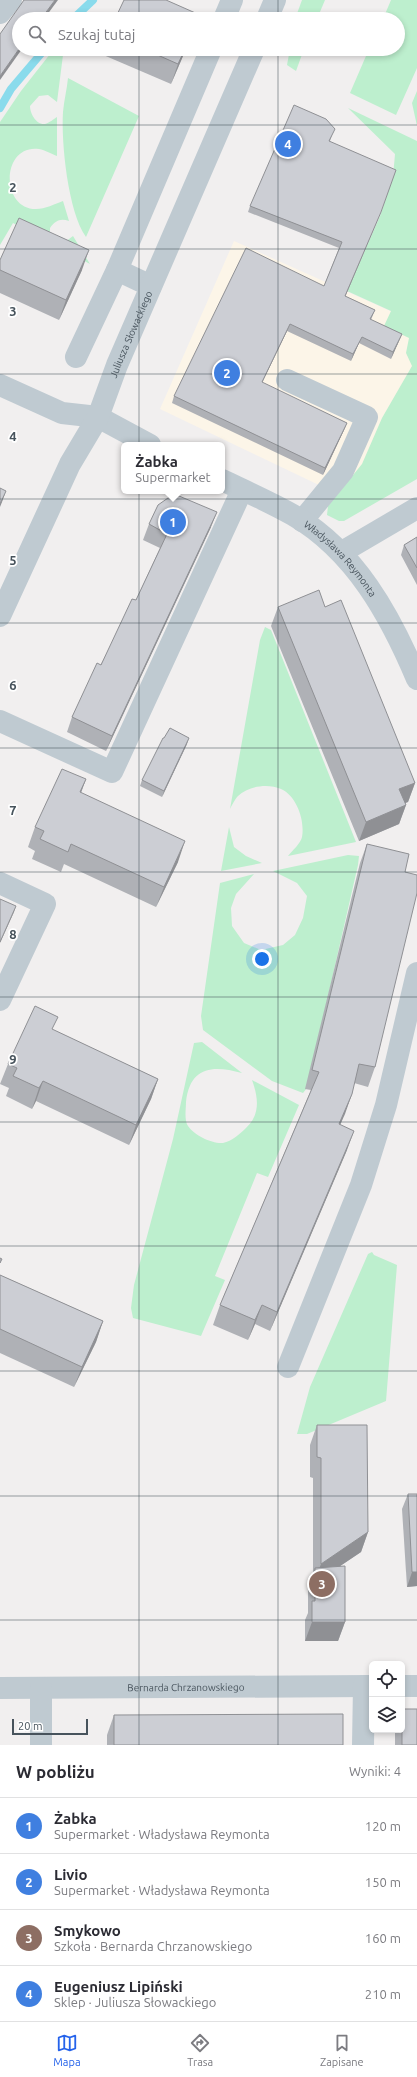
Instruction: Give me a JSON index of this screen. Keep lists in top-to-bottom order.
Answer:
{
  "streets": {
    "street": ["Juliusza Słowackiego", "Władysława Reymonta", "Bernarda Chrzanowskiego"]
  },
  "scale_bar": "20 m",
  "page": {
    "search": "Szukaj tutaj",
    "pins": [
      "4",
      "2",
      "1",
      "3"
    ],
    "popup": ["Żabka", "Supermarket"],
    "scale": "20 m",
    "heading": ["W pobliżu", "Wyniki: 4"],
    "list": [
      {
        "mark": "1",
        "name": "Żabka",
        "note": "Supermarket · Władysława Reymonta",
        "value": "120 m"
      },
      {
        "mark": "2",
        "name": "Livio",
        "note": "Supermarket · Władysława Reymonta",
        "value": "150 m"
      },
      {
        "mark": "3",
        "name": "Smykowo",
        "note": "Szkoła · Bernarda Chrzanowskiego",
        "value": "160 m"
      },
      {
        "mark": "4",
        "name": "Eugeniusz Lipiński",
        "note": "Sklep · Juliusza Słowackiego",
        "value": "210 m"
      }
    ],
    "nav": ["Mapa", "Trasa", "Zapisane"]
  },
  "grid": {
    "rows": [
      "2",
      "3",
      "4",
      "5",
      "6",
      "7",
      "8",
      "9"
    ]
  }
}
